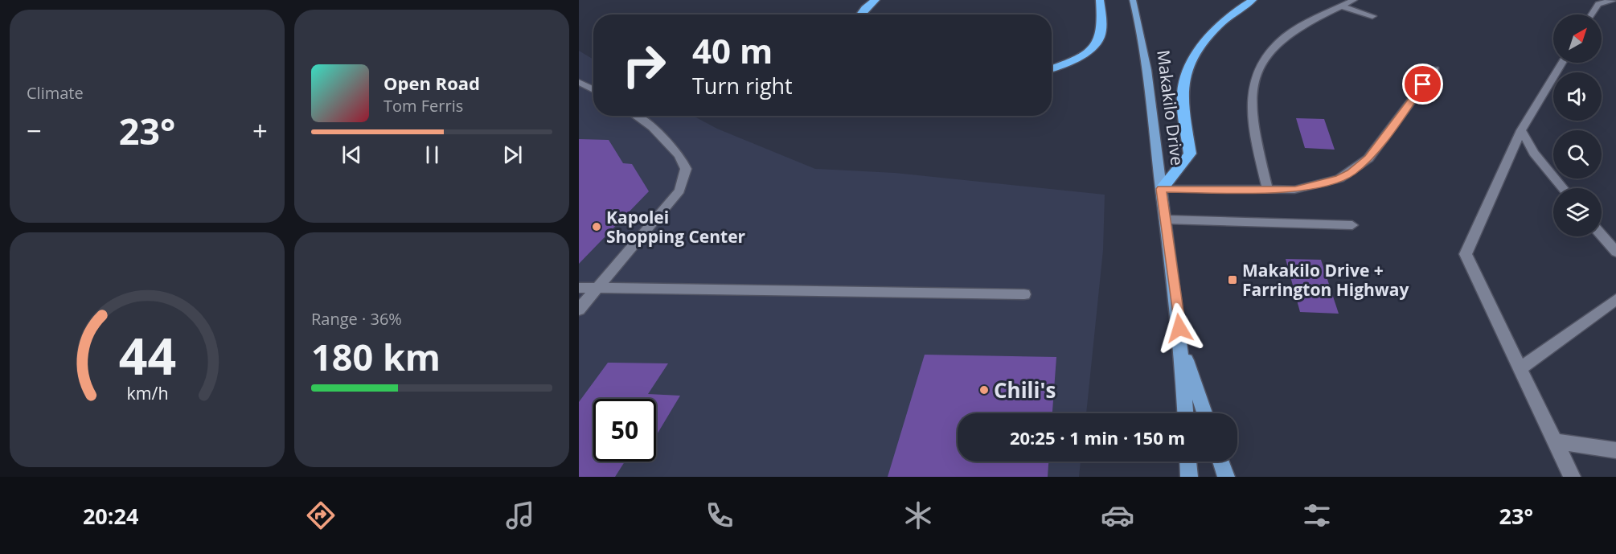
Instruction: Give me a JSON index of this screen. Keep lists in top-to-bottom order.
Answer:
{
  "streets": {
    "main road": ["Makakilo Drive"]
  },
  "places": {
    "other": ["Kapolei Shopping Center", "Chili's"],
    "transit": ["Makakilo Drive + Farrington Highway"]
  },
  "north": "top right",
  "page": {
    "tile": [
      "Climate",
      ["Range · 36%", "180 km"]
    ],
    "turn": ["40 m", "Turn right"],
    "song": ["Open Road", "Tom Ferris"],
    "heat": ["−", "23°", "+"],
    "limit": "50",
    "trip": "20:25 · 1 min · 150 m",
    "tabs": ["20:24", "23°"],
    "gauge": ["44", "km/h"]
  }
}
